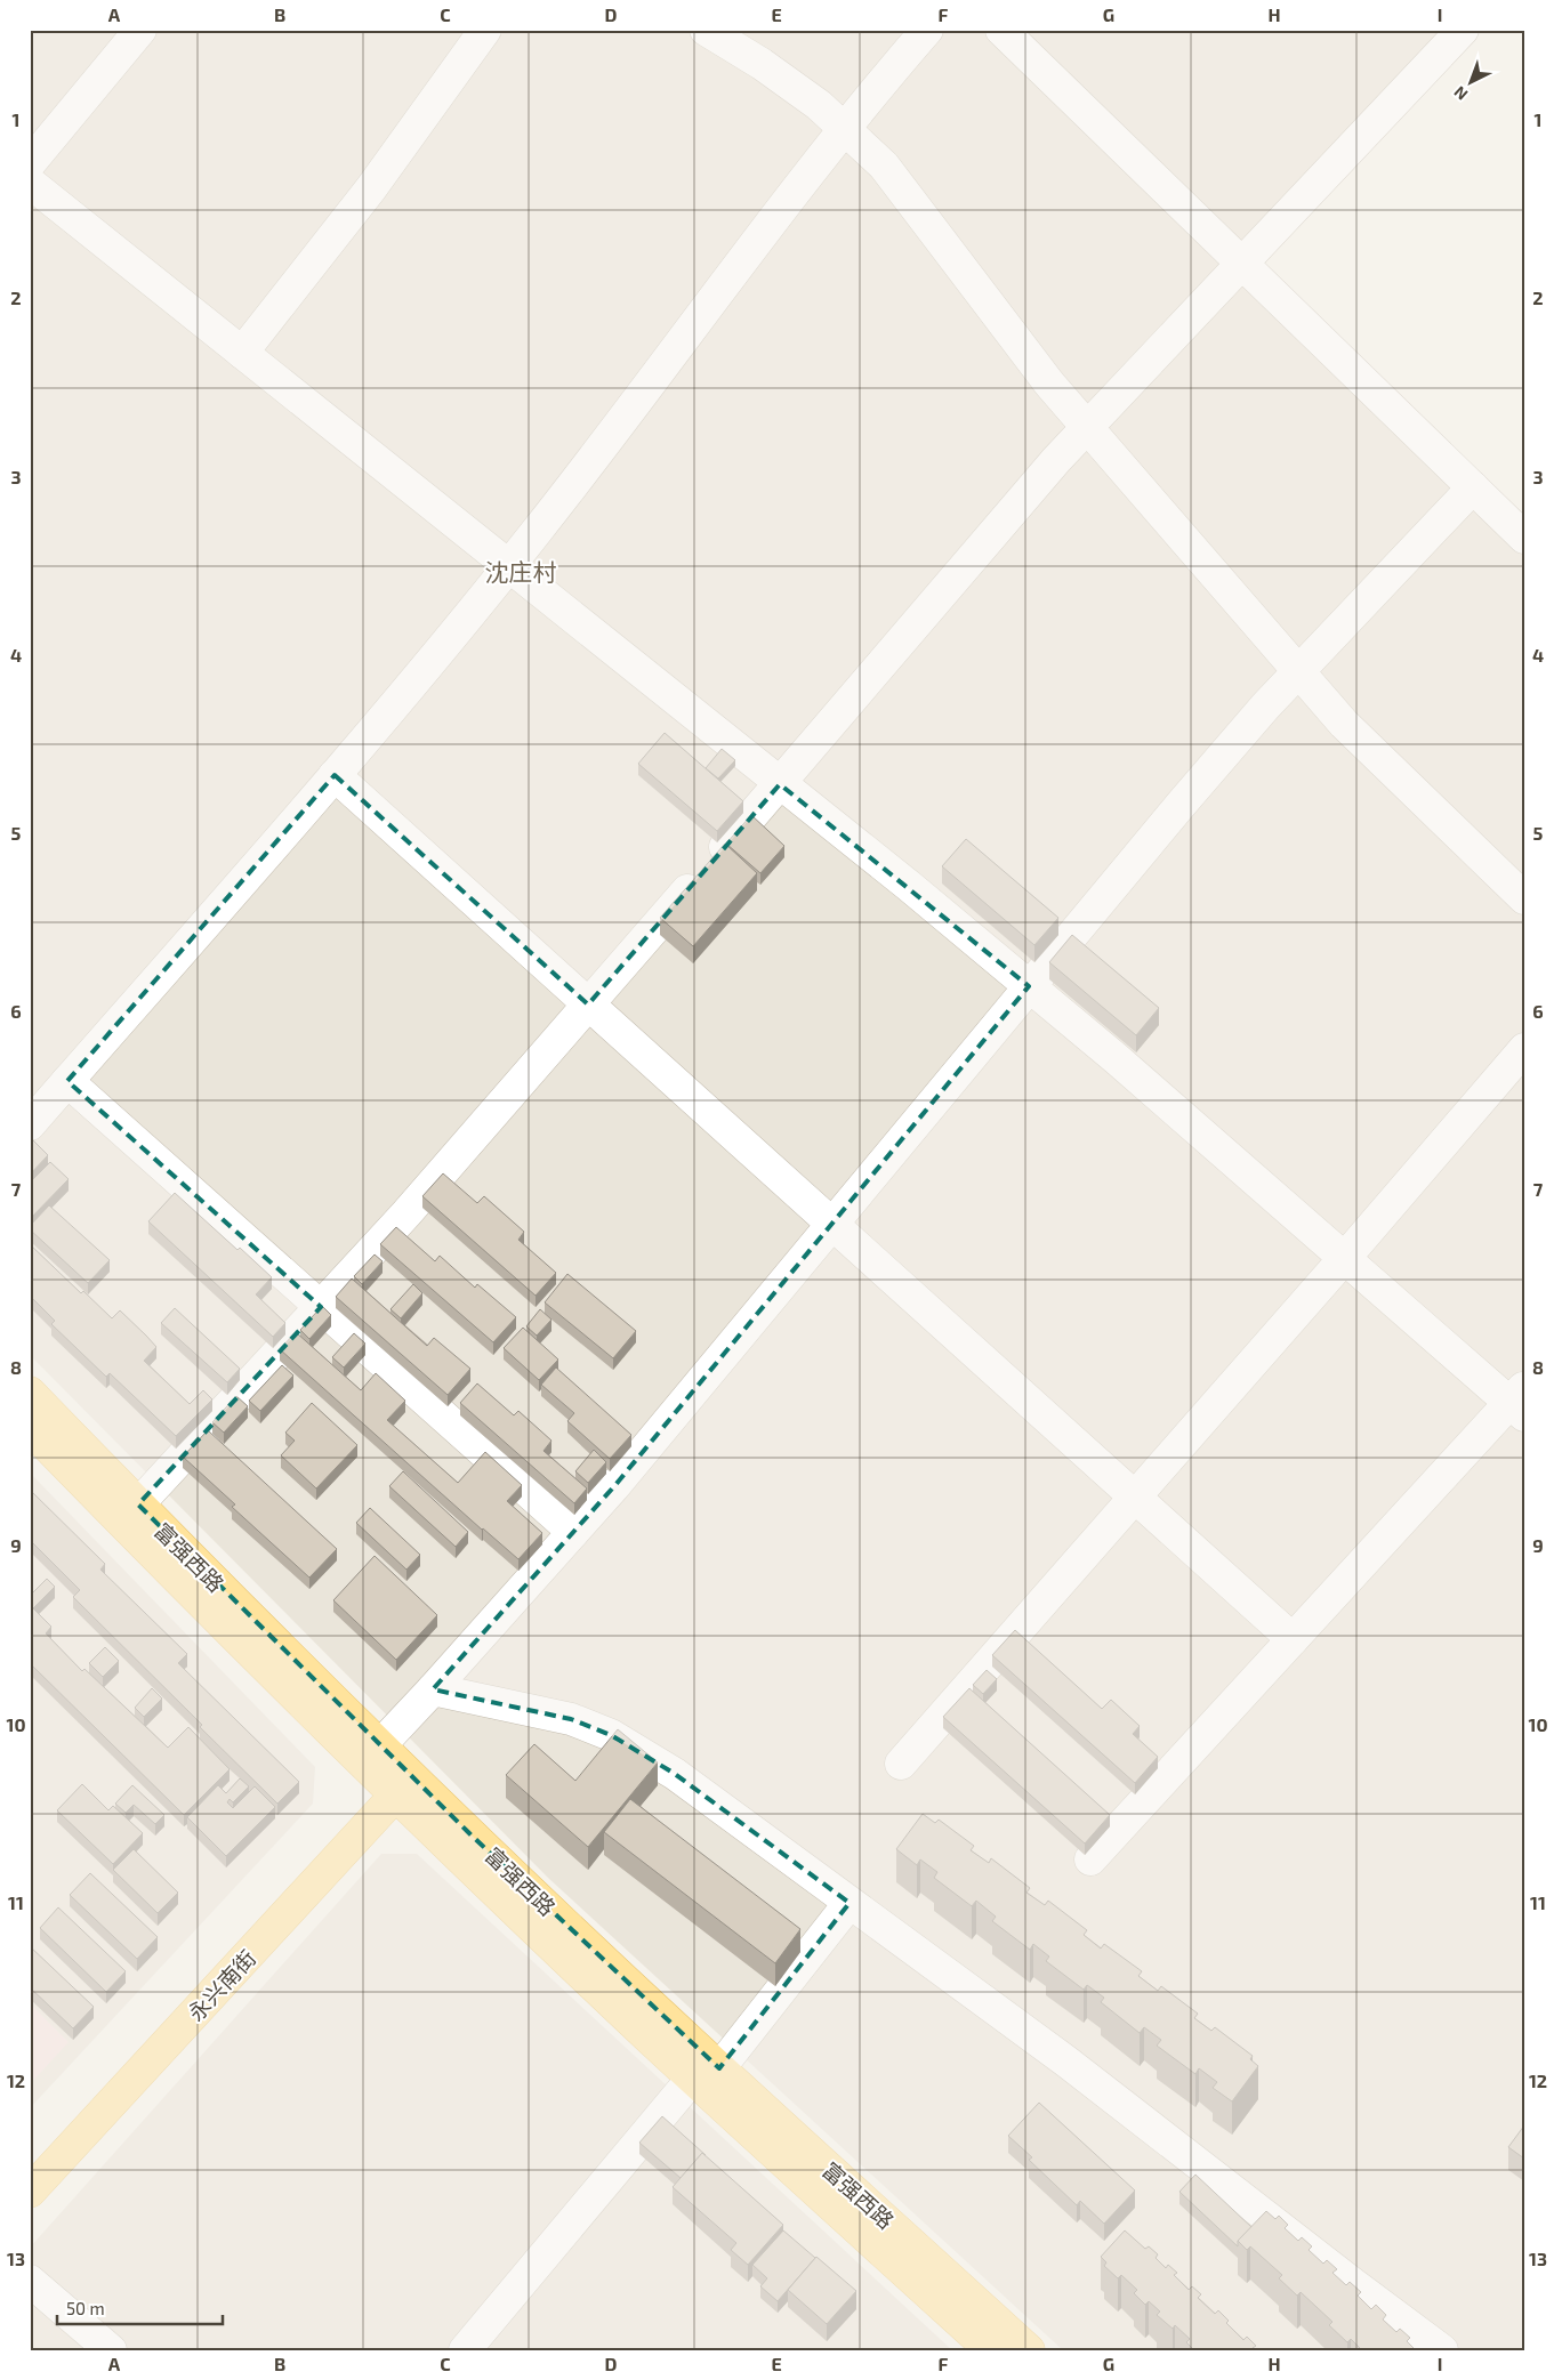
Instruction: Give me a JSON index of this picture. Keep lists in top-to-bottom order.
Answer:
{
  "streets": {
    "main road": ["富强西路", "永兴南街"]
  },
  "crossings": [
    ["富强西路", "永兴南街"]
  ],
  "districts": ["沈庄村"],
  "scale_bar": "50 m",
  "north": "bottom left",
  "grid": {
    "columns": [
      "A",
      "B",
      "C",
      "D",
      "E",
      "F",
      "G",
      "H",
      "I"
    ],
    "rows": [
      "1",
      "2",
      "3",
      "4",
      "5",
      "6",
      "7",
      "8",
      "9",
      "10",
      "11",
      "12",
      "13"
    ]
  }
}
